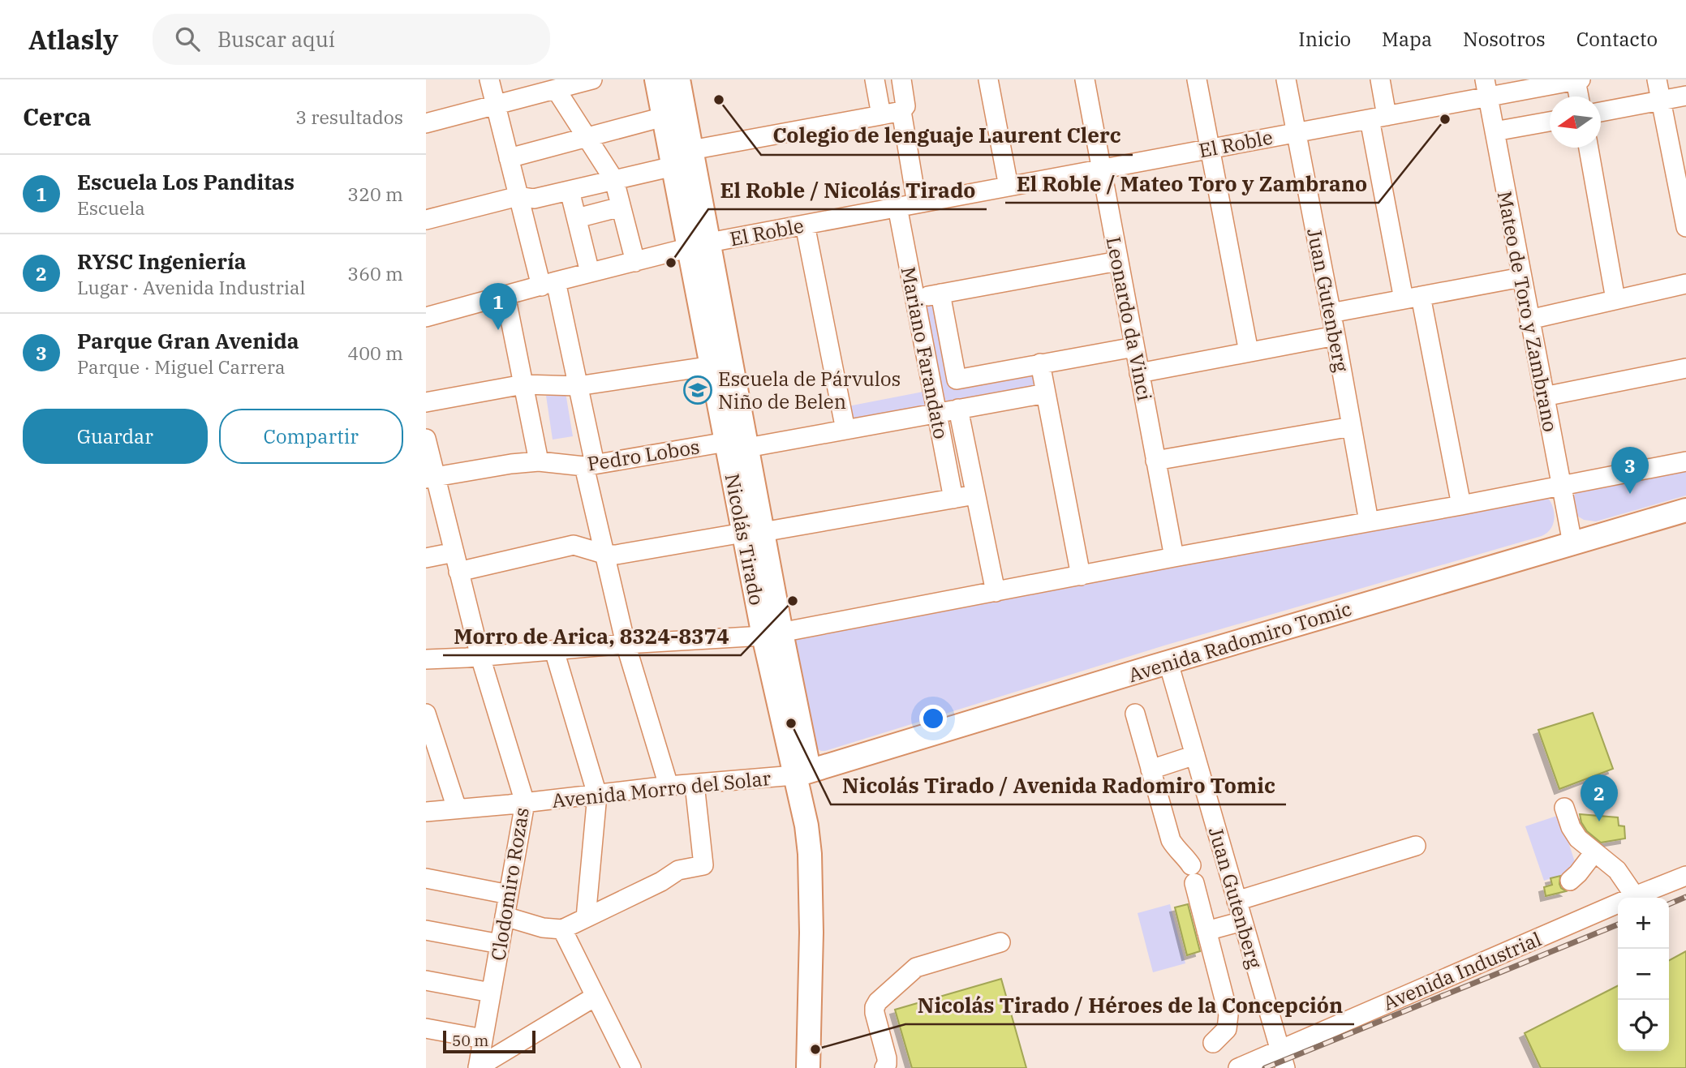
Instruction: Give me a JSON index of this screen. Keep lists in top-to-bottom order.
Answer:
{
  "streets": {
    "main road": ["Nicolás Tirado", "Avenida Radomiro Tomic"],
    "street": [
      "El Roble",
      "Juan Gutenberg",
      "Mateo de Toro y Zambrano",
      "Leonardo da Vinci",
      "Mariano Farandato",
      "Pedro Lobos",
      "Avenida Morro del Solar",
      "Clodomiro Rozas",
      "Avenida Industrial"
    ]
  },
  "crossings": [
    ["El Roble", "Juan Gutenberg"],
    ["El Roble", "Mateo de Toro y Zambrano"],
    ["El Roble", "Leonardo da Vinci"],
    ["El Roble", "Mariano Farandato"],
    ["El Roble", "Nicolás Tirado"],
    ["Juan Gutenberg", "Avenida Radomiro Tomic"],
    ["Juan Gutenberg", "Avenida Industrial"],
    ["Mateo de Toro y Zambrano", "Avenida Radomiro Tomic"],
    ["Mariano Farandato", "Pedro Lobos"],
    ["Pedro Lobos", "Nicolás Tirado"],
    ["Pedro Lobos", "Clodomiro Rozas"],
    ["Nicolás Tirado", "Avenida Radomiro Tomic"],
    ["Nicolás Tirado", "Avenida Morro del Solar"],
    ["Avenida Radomiro Tomic", "Avenida Morro del Solar"],
    ["Avenida Morro del Solar", "Clodomiro Rozas"]
  ],
  "places": {
    "other": [
      "Colegio de lenguaje Laurent Clerc",
      "El Roble / Mateo Toro y Zambrano",
      "El Roble / Nicolás Tirado",
      "Morro de Arica, 8324-8374",
      "Nicolás Tirado / Avenida Radomiro Tomic",
      "Nicolás Tirado / Héroes de la Concepción"
    ],
    "school or university": ["Escuela de Párvulos Niño de Belen"]
  },
  "scale_bar": "50 m",
  "north": "left",
  "page": {
    "header": "Atlasly",
    "search": "Buscar aquí",
    "nav": [
      "Inicio",
      "Mapa",
      "Nosotros",
      "Contacto"
    ],
    "heading": ["Cerca", "3 resultados"],
    "list": [
      {
        "mark": "1",
        "name": "Escuela Los Panditas",
        "note": "Escuela",
        "value": "320 m"
      },
      {
        "mark": "2",
        "name": "RYSC Ingeniería",
        "note": "Lugar · Avenida Industrial",
        "value": "360 m"
      },
      {
        "mark": "3",
        "name": "Parque Gran Avenida",
        "note": "Parque · Miguel Carrera",
        "value": "400 m"
      }
    ],
    "pins": ["1", "3", "2"],
    "buttons": ["Guardar", "Compartir"],
    "map_buttons": ["+", "−"],
    "scale": "50 m"
  }
}
